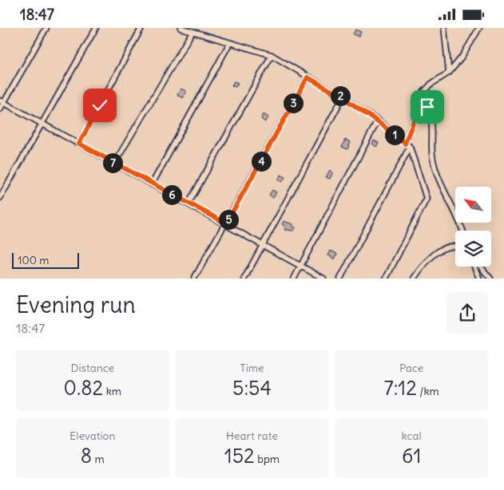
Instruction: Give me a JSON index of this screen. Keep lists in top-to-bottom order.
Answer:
{
  "scale_bar": "100 m",
  "north": "top left",
  "page": {
    "status": "18:47",
    "pins": [
      "2",
      "3",
      "1",
      "4",
      "7",
      "6",
      "5"
    ],
    "scale": "100 m",
    "heading": ["Evening run", "18:47"],
    "stats": [
      ["Distance", "0.82 km"],
      ["Time", "5:54"],
      ["Pace", "7:12 /km"],
      ["Elevation", "8 m"],
      ["Heart rate", "152 bpm"],
      ["kcal", "61"]
    ]
  }
}
